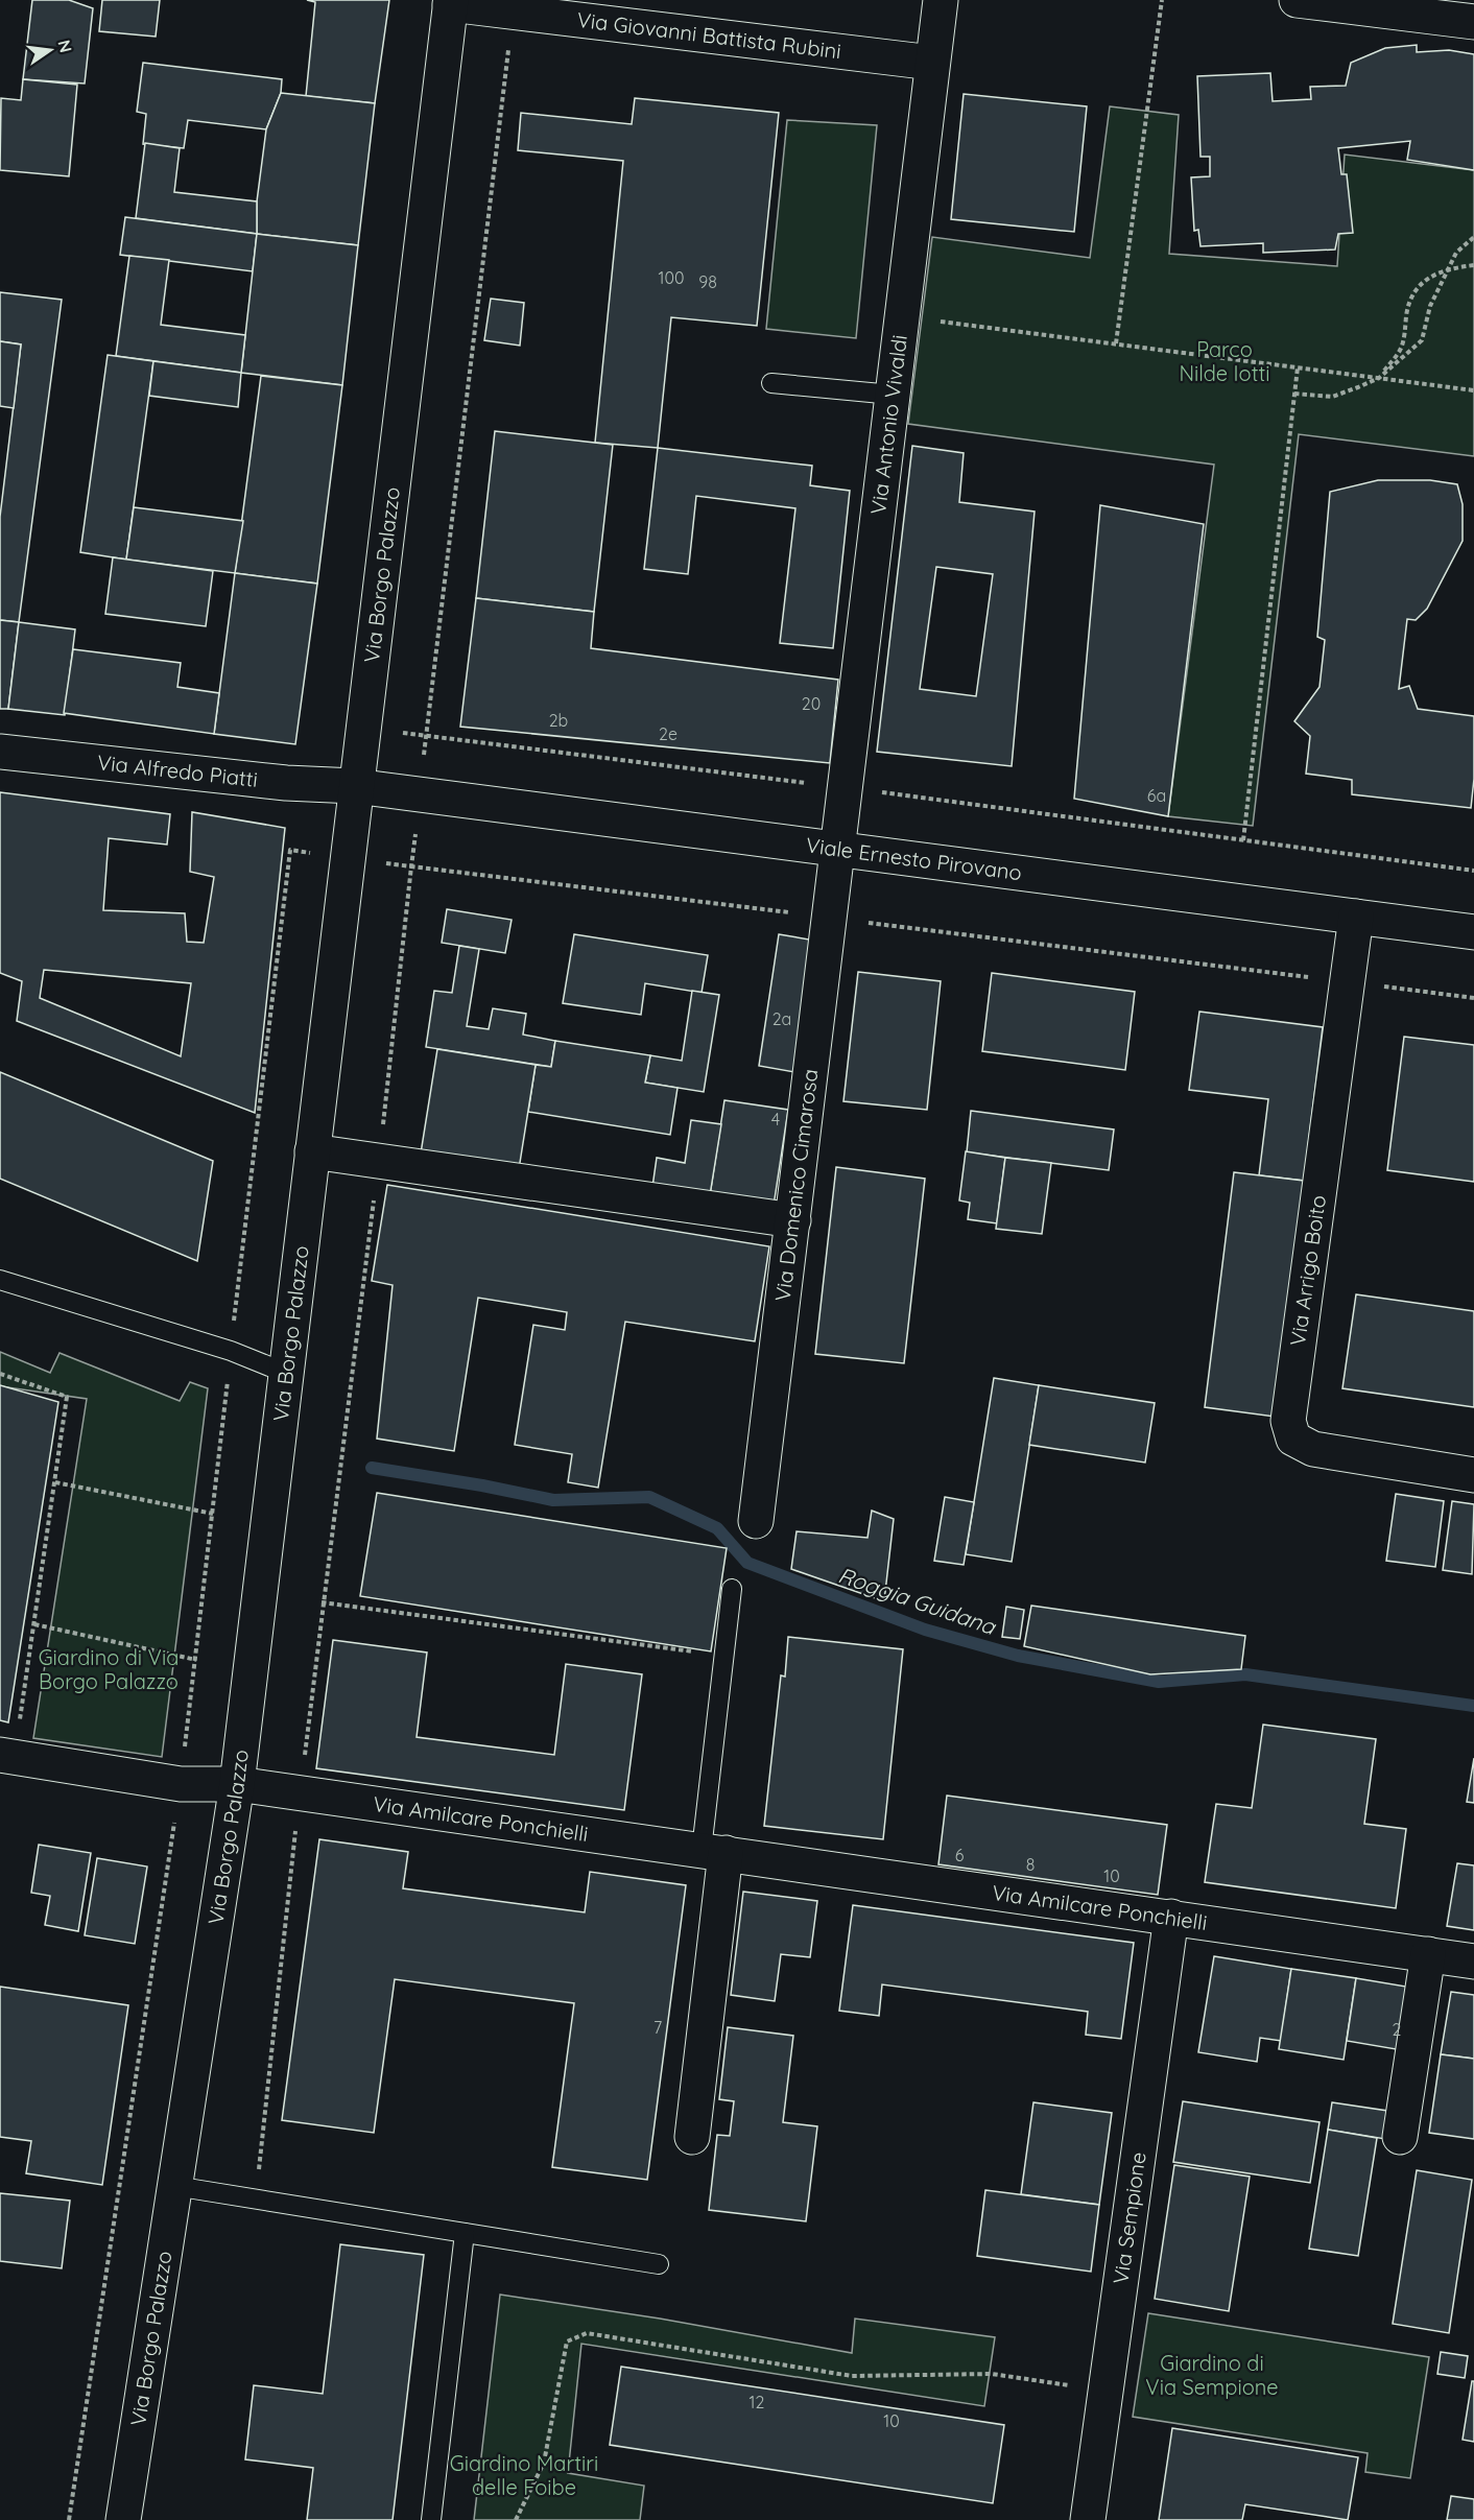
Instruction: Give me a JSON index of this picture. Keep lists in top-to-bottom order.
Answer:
{
  "streets": {
    "street": [
      "Via Giovanni Battista Rubini",
      "Via Antonio Vivaldi",
      "Via Borgo Palazzo",
      "Via Alfredo Piatti",
      "Viale Ernesto Pirovano",
      "Via Domenico Cimarosa",
      "Via Arrigo Boito",
      "Via Amilcare Ponchielli",
      "Via Sempione"
    ]
  },
  "crossings": [
    ["Via Giovanni Battista Rubini", "Via Antonio Vivaldi"],
    ["Via Giovanni Battista Rubini", "Via Borgo Palazzo"],
    ["Via Antonio Vivaldi", "Viale Ernesto Pirovano"],
    ["Via Antonio Vivaldi", "Via Domenico Cimarosa"],
    ["Via Borgo Palazzo", "Via Alfredo Piatti"],
    ["Via Borgo Palazzo", "Viale Ernesto Pirovano"],
    ["Via Borgo Palazzo", "Via Amilcare Ponchielli"],
    ["Via Alfredo Piatti", "Viale Ernesto Pirovano"],
    ["Viale Ernesto Pirovano", "Via Domenico Cimarosa"],
    ["Viale Ernesto Pirovano", "Via Arrigo Boito"],
    ["Via Amilcare Ponchielli", "Via Sempione"]
  ],
  "water": ["Roggia Guidana"],
  "parks": [
    "Parco Nilde Iotti",
    "Giardino di Via Borgo Palazzo",
    "Giardino di Via Sempione",
    "Giardino Martiri delle Foibe"
  ],
  "house_numbers": [
    "100",
    "98",
    "20",
    "2b",
    "2e",
    "6a",
    "2a",
    "4",
    "6",
    "8",
    "10",
    "7",
    "2",
    "12",
    "10"
  ],
  "north": "right"
}
